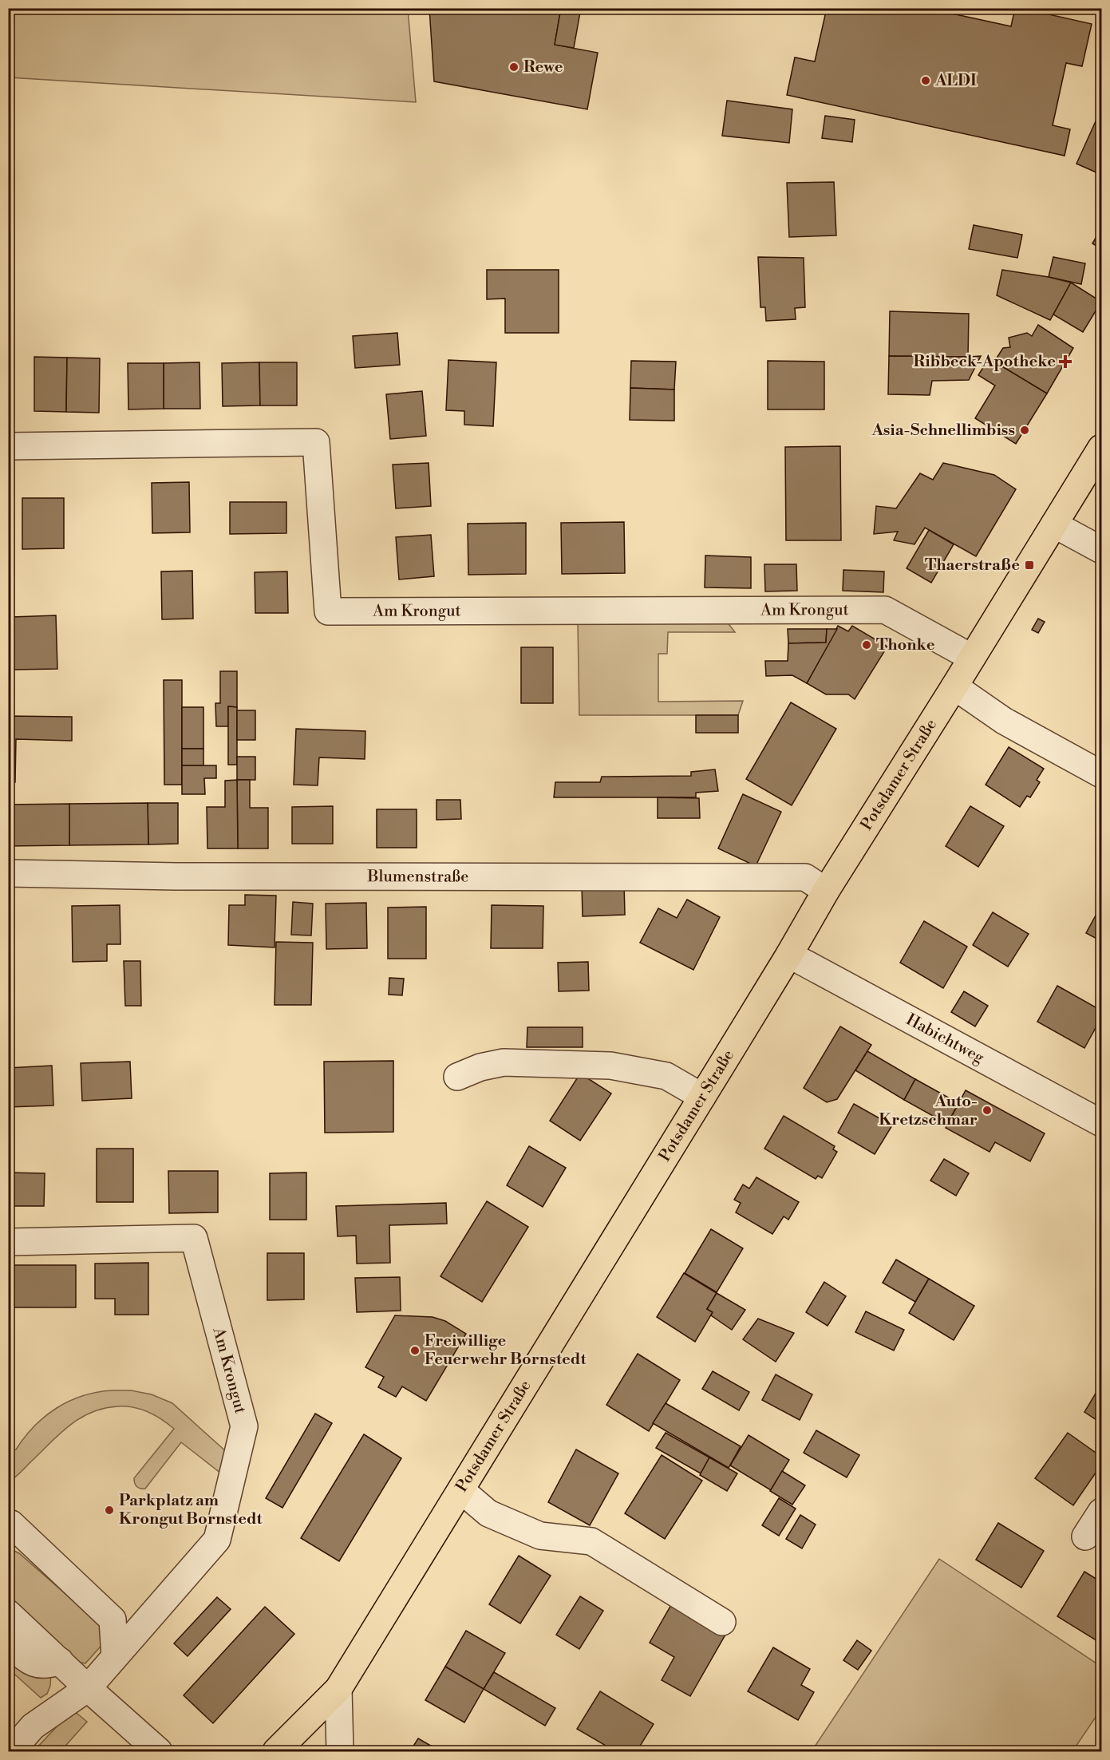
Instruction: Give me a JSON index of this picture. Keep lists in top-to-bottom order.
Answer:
{
  "streets": {
    "main road": ["Potsdamer Straße"],
    "street": ["Am Krongut", "Blumenstraße", "Habichtweg"]
  },
  "crossings": [
    ["Am Krongut", "Potsdamer Straße"],
    ["Potsdamer Straße", "Blumenstraße"],
    ["Potsdamer Straße", "Habichtweg"]
  ],
  "places": {
    "other": [
      "Rewe",
      "ALDI",
      "Asia-Schnellimbiss",
      "Thonke",
      "Auto- Kretzschmar",
      "Freiwillige Feuerwehr Bornstedt",
      "Parkplatz am Krongut Bornstedt"
    ],
    "health": ["Ribbeck-Apotheke"],
    "transit": ["Thaerstraße"]
  }
}
